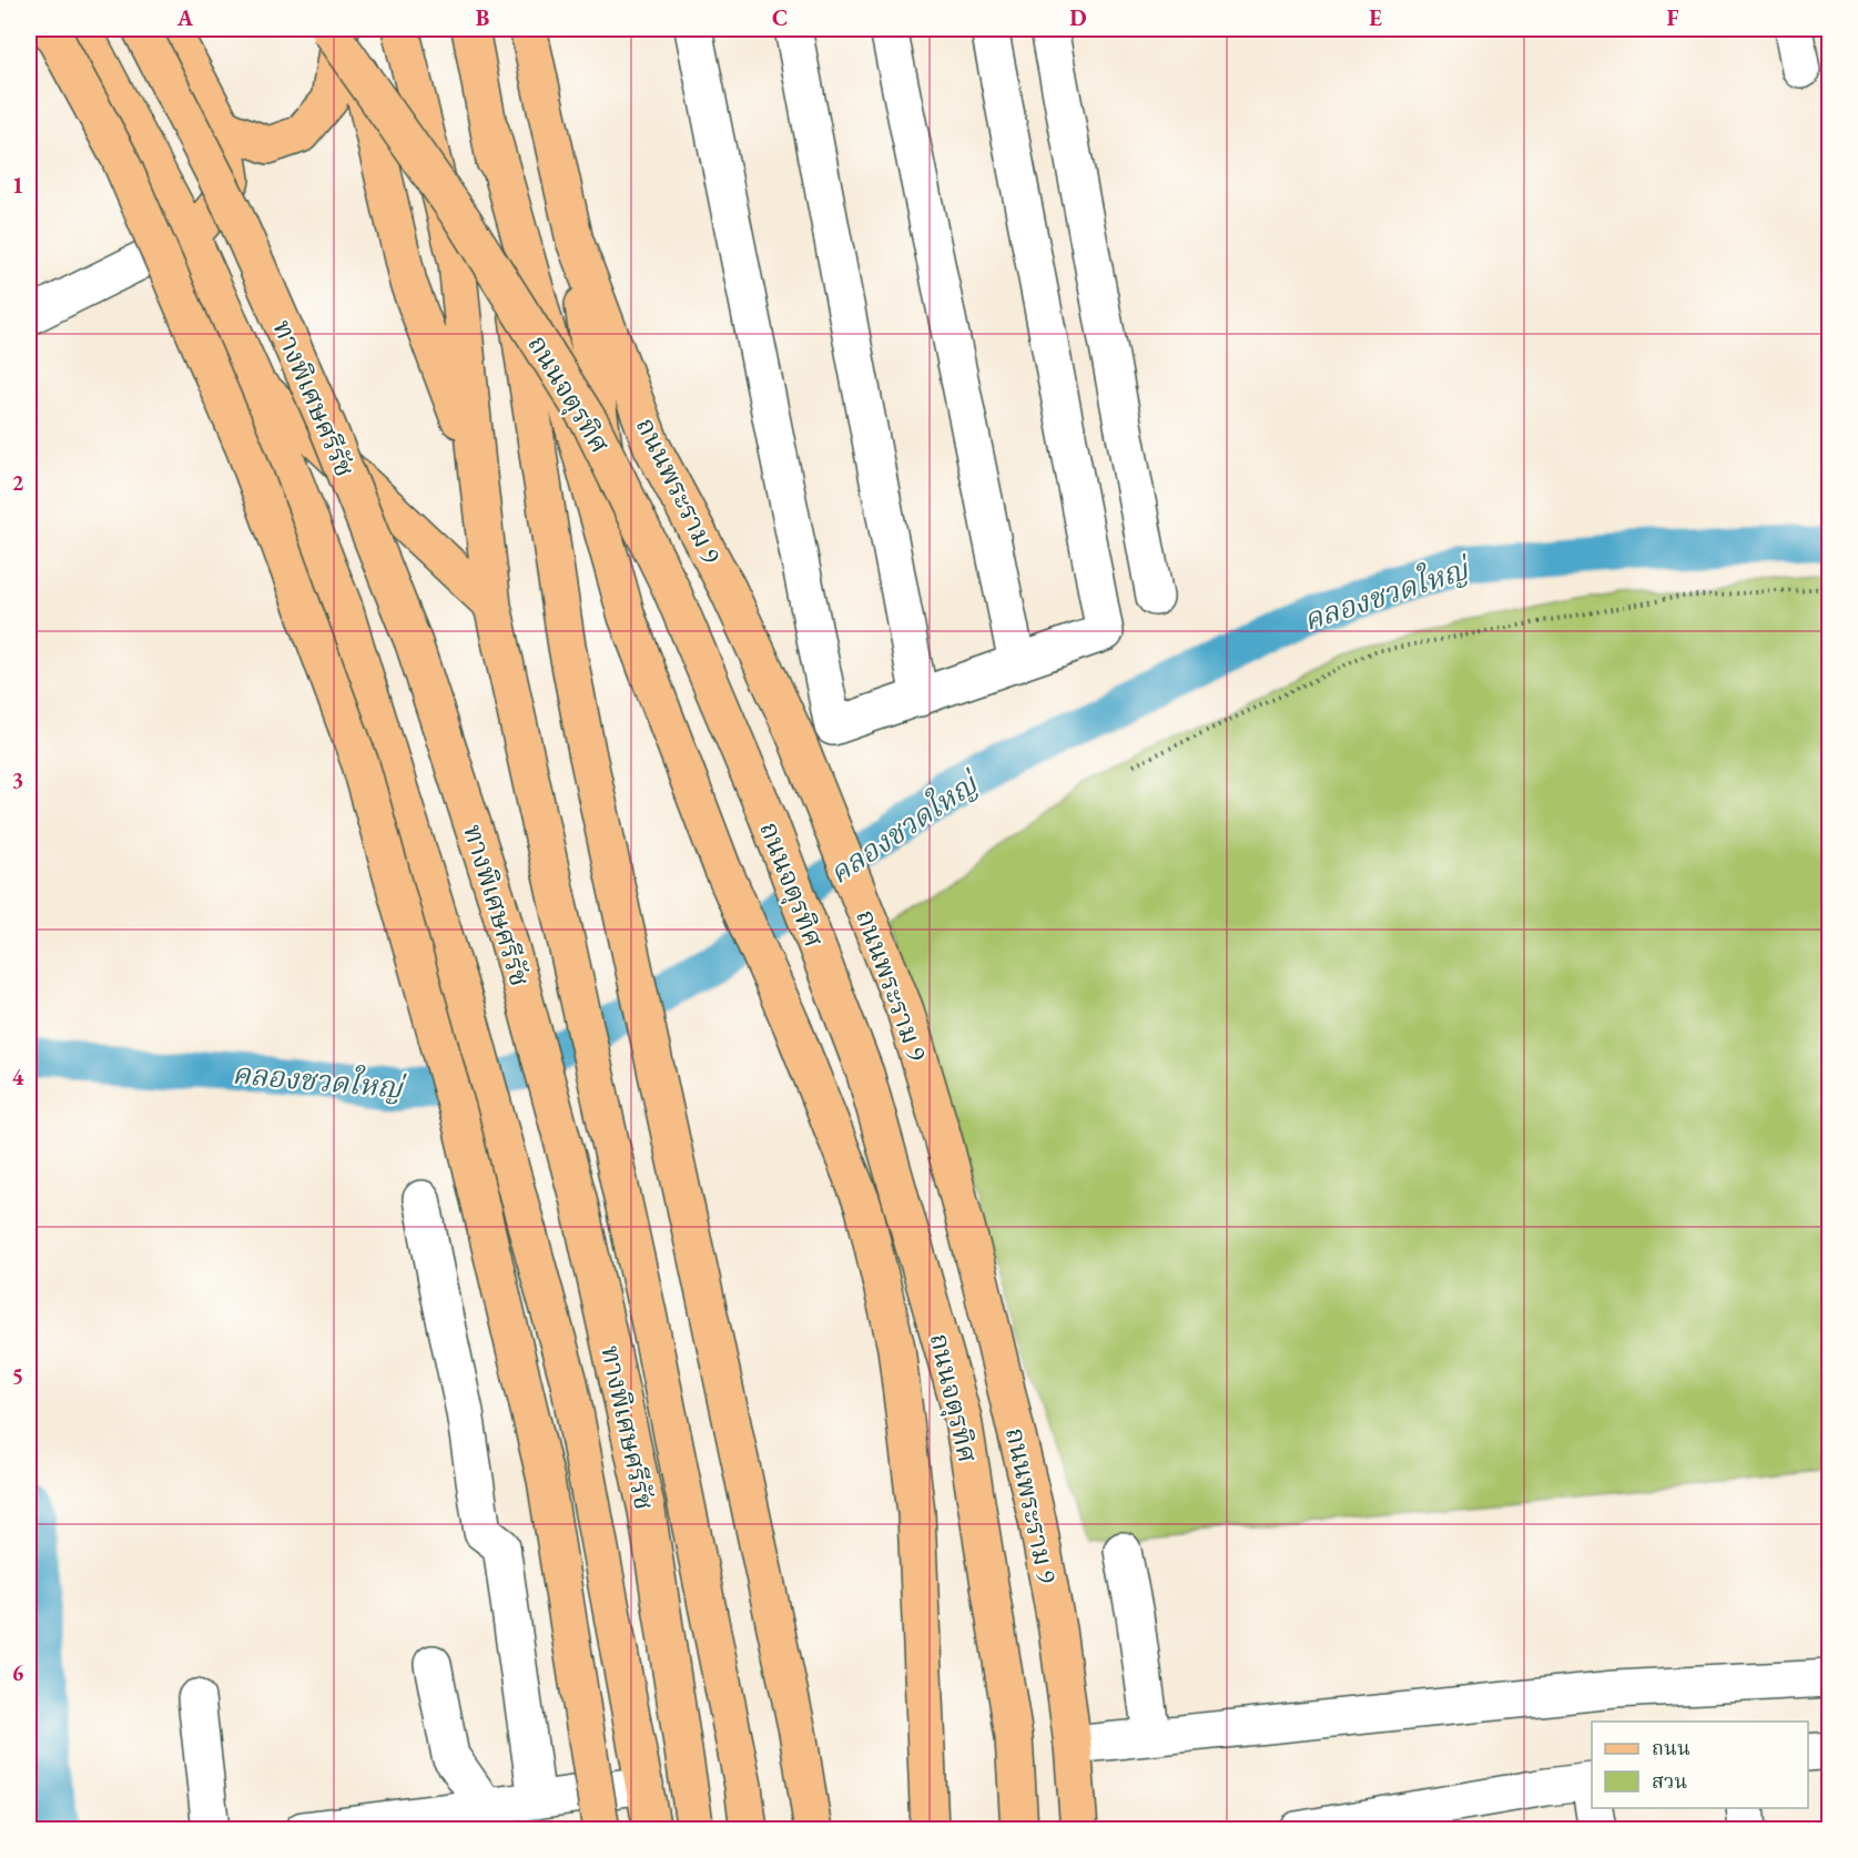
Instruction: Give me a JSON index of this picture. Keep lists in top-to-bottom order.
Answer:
{
  "streets": {
    "main road": ["ถนนจตุรทิศ", "ทางพิเศษศรีรัช", "ถนนพระราม 9"]
  },
  "water": ["คลองชวดใหญ่"],
  "legend": ["ถนน", "สวน"],
  "grid": {
    "columns": [
      "A",
      "B",
      "C",
      "D",
      "E",
      "F"
    ],
    "rows": [
      "1",
      "2",
      "3",
      "4",
      "5",
      "6"
    ]
  }
}
